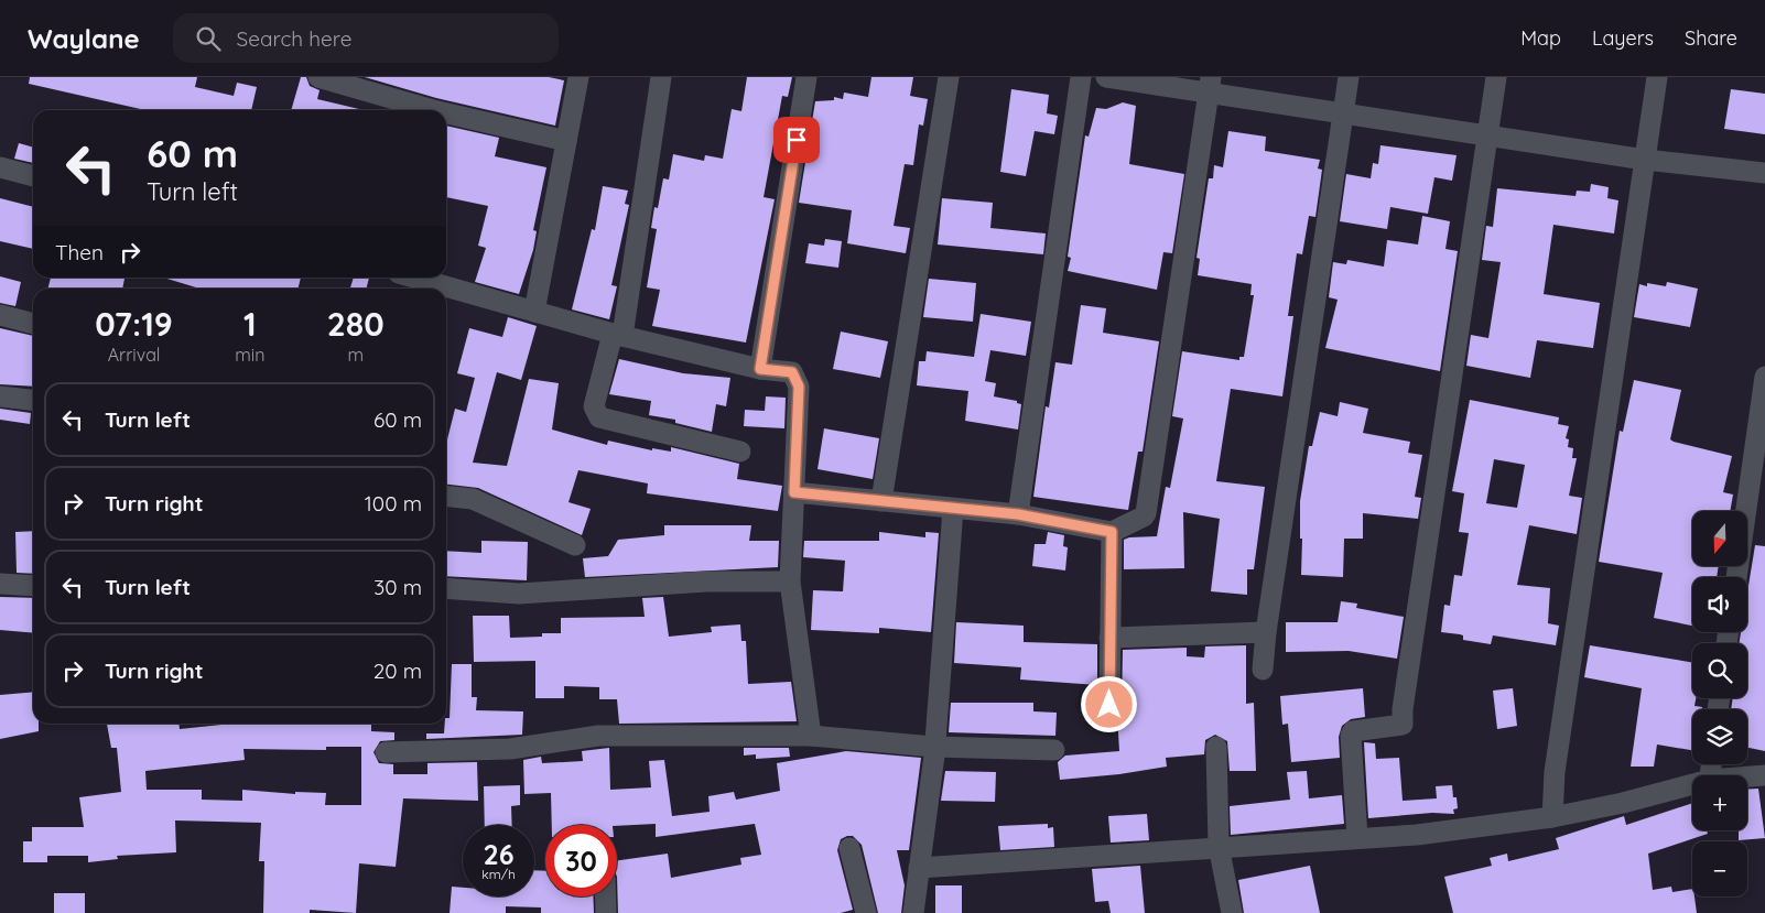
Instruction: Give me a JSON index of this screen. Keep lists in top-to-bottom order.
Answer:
{
  "north": "bottom",
  "page": {
    "header": "Waylane",
    "search": "Search here",
    "nav": ["Map", "Layers", "Share"],
    "turn": ["60 m", "Turn left"],
    "then": "Then",
    "eta": [
      "07:19",
      "Arrival",
      "1",
      "min",
      "280",
      "m"
    ],
    "list": [
      {
        "name": "Turn left",
        "value": "60 m"
      },
      {
        "name": "Turn right",
        "value": "100 m"
      },
      {
        "name": "Turn left",
        "value": "30 m"
      },
      {
        "name": "Turn right",
        "value": "20 m"
      }
    ],
    "map_buttons": ["+", "−"],
    "speed": "26 km/h",
    "limit": "30"
  }
}
